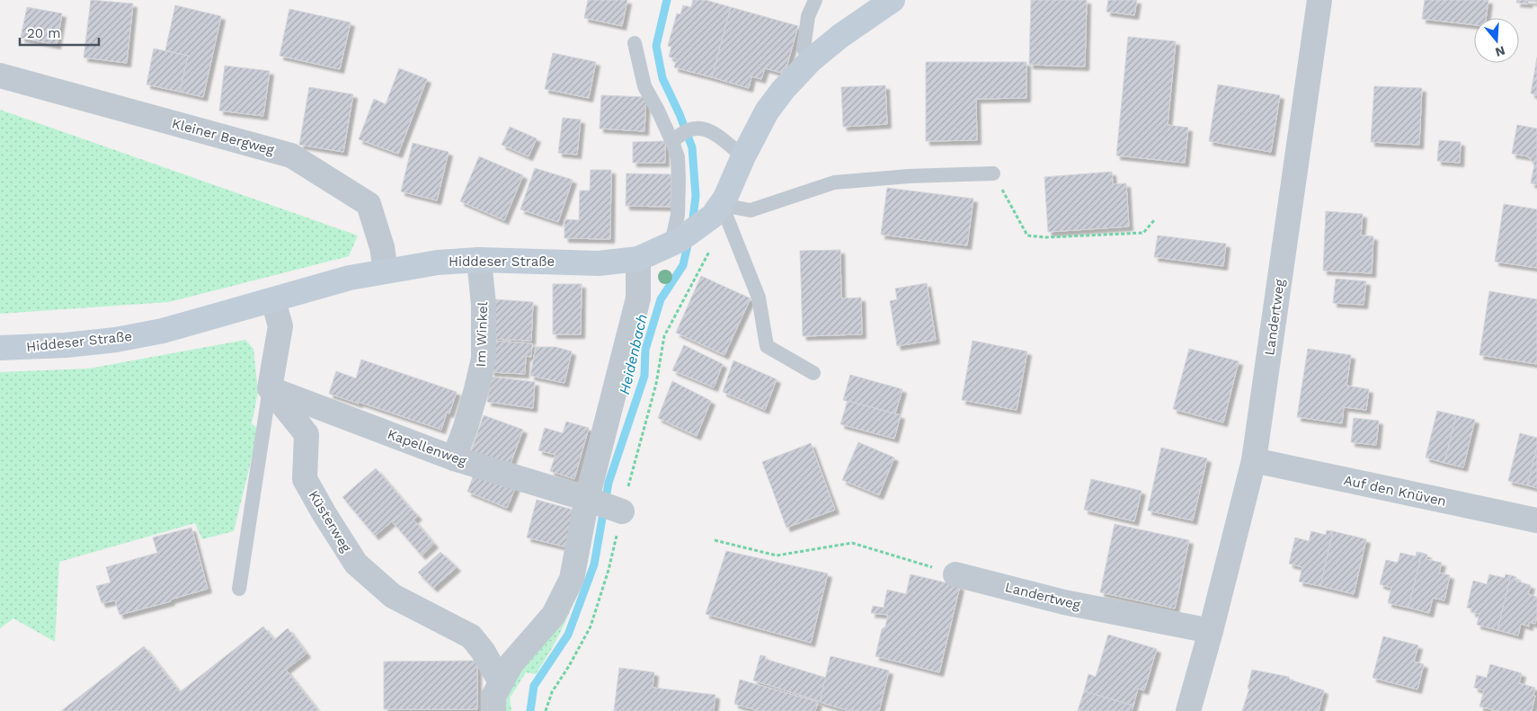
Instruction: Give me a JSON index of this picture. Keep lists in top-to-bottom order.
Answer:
{
  "streets": {
    "main road": ["Hiddeser Straße"],
    "street": [
      "Kleiner Bergweg",
      "Landertweg",
      "Im Winkel",
      "Kapellenweg",
      "Auf den Knüven",
      "Küsterweg"
    ]
  },
  "crossings": [
    ["Kleiner Bergweg", "Hiddeser Straße"],
    ["Hiddeser Straße", "Im Winkel"],
    ["Landertweg", "Auf den Knüven"],
    ["Im Winkel", "Kapellenweg"],
    ["Kapellenweg", "Küsterweg"]
  ],
  "water": ["Heidenbach"],
  "scale_bar": "20 m",
  "north": "bottom"
}
